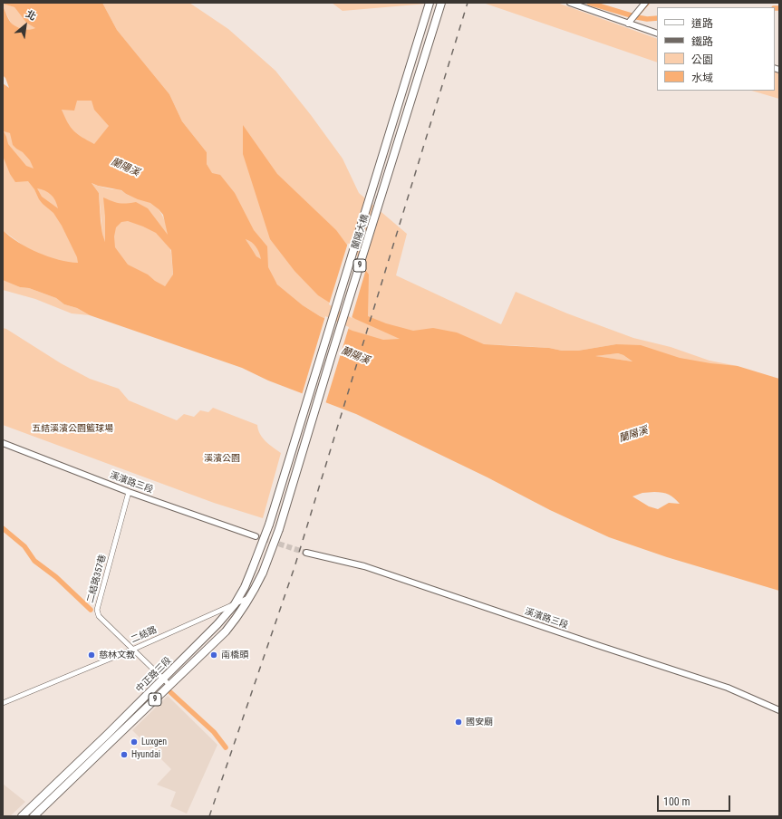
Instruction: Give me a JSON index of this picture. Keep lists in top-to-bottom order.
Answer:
{
  "streets": {
    "main road": ["蘭陽大橋", "9", "中正路三段"],
    "street": ["溪濱路三段", "二結路357巷", "二結路"]
  },
  "crossings": [
    ["蘭陽大橋", "中正路三段"],
    ["溪濱路三段", "二結路357巷"],
    ["二結路357巷", "二結路"],
    ["二結路357巷", "中正路三段"],
    ["二結路", "中正路三段"]
  ],
  "water": ["蘭陽溪"],
  "parks": ["五結溪濱公園籃球場", "溪濱公園"],
  "places": [
    "慈林文教",
    "南橋頭",
    "國安廟",
    "Luxgen",
    "Hyundai"
  ],
  "legend": [
    "道路",
    "鐵路",
    "公園",
    "水域"
  ],
  "scale_bar": "100 m",
  "north": "top right"
}
